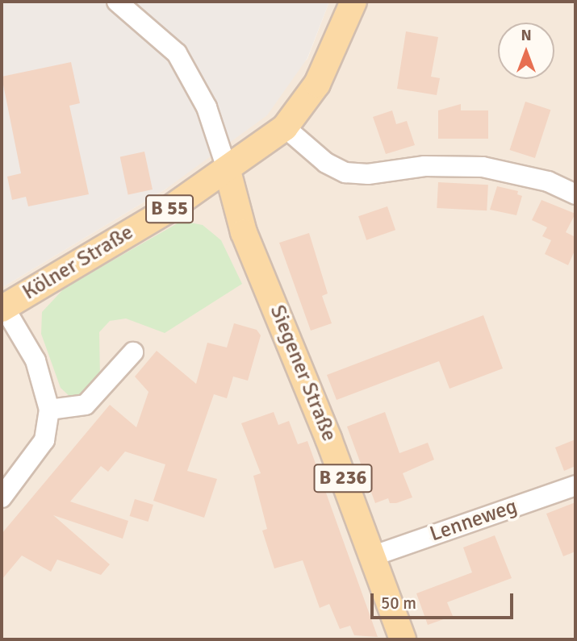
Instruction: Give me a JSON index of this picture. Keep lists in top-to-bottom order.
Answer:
{
  "streets": {
    "main road": [
      "B 55",
      "Kölner Straße",
      "Siegener Straße",
      "B 236"
    ],
    "street": ["Lenneweg"]
  },
  "crossings": [
    ["Kölner Straße", "Siegener Straße"],
    ["Siegener Straße", "Lenneweg"]
  ],
  "scale_bar": "50 m",
  "north": "top"
}
